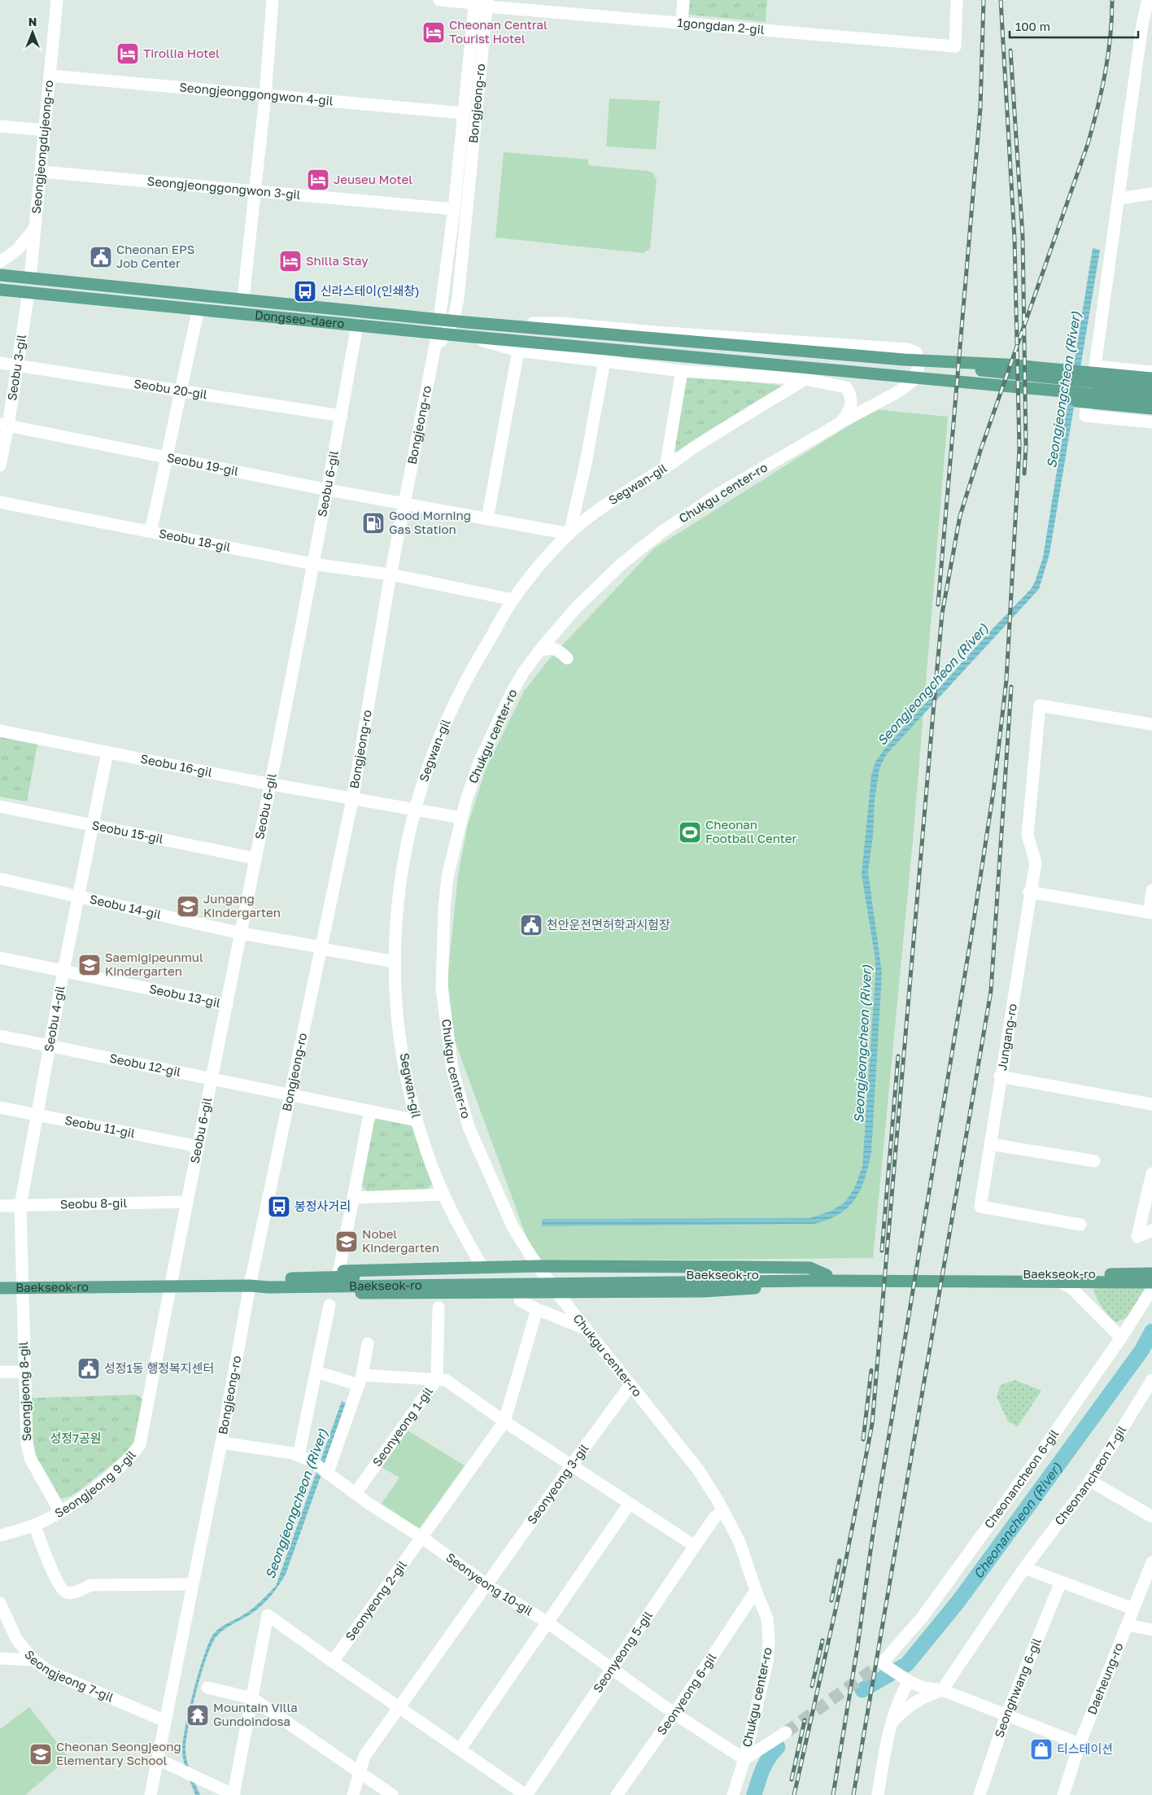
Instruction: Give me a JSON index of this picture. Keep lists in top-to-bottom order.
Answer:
{
  "streets": {
    "main road": [
      "Bongjeong-ro",
      "Seongjeongdujeong-ro",
      "Dongseo-daero",
      "Baekseok-ro"
    ],
    "street": [
      "1gongdan 2-gil",
      "Seongjeonggongwon 4-gil",
      "Seongjeonggongwon 3-gil",
      "Seobu 3-gil",
      "Seobu 20-gil",
      "Seobu 19-gil",
      "Seobu 6-gil",
      "Segwan-gil",
      "Chukgu center-ro",
      "Seobu 18-gil",
      "Seobu 16-gil",
      "Seobu 15-gil",
      "Seobu 14-gil",
      "Seobu 13-gil",
      "Seobu 4-gil",
      "Jungang-ro",
      "Seobu 12-gil",
      "Seobu 11-gil",
      "Seobu 8-gil",
      "Seongjeong 8-gil",
      "Seonyeong 1-gil",
      "Cheonancheon 7-gil",
      "Cheonancheon 6-gil",
      "Seongjeong 9-gil",
      "Seonyeong 3-gil",
      "Seonyeong 10-gil",
      "Seonyeong 2-gil",
      "Seonyeong 5-gil",
      "Seongjeong 7-gil",
      "Daeheung-ro",
      "Seonghwang 6-gil",
      "Seonyeong 6-gil"
    ]
  },
  "crossings": [
    ["1gongdan 2-gil", "Bongjeong-ro"],
    ["Seongjeonggongwon 4-gil", "Bongjeong-ro"],
    ["Seongjeonggongwon 4-gil", "Seongjeongdujeong-ro"],
    ["Bongjeong-ro", "Seongjeonggongwon 3-gil"],
    ["Bongjeong-ro", "Dongseo-daero"],
    ["Bongjeong-ro", "Seobu 19-gil"],
    ["Bongjeong-ro", "Seobu 18-gil"],
    ["Bongjeong-ro", "Seobu 16-gil"],
    ["Bongjeong-ro", "Seobu 14-gil"],
    ["Bongjeong-ro", "Seobu 12-gil"],
    ["Bongjeong-ro", "Baekseok-ro"],
    ["Bongjeong-ro", "Seonyeong 10-gil"],
    ["Bongjeong-ro", "Seongjeong 7-gil"],
    ["Seongjeongdujeong-ro", "Seongjeonggongwon 3-gil"],
    ["Seongjeongdujeong-ro", "Dongseo-daero"],
    ["Seongjeongdujeong-ro", "Seobu 3-gil"],
    ["Dongseo-daero", "Seobu 3-gil"],
    ["Dongseo-daero", "Seobu 6-gil"],
    ["Dongseo-daero", "Chukgu center-ro"],
    ["Seobu 3-gil", "Seobu 20-gil"],
    ["Seobu 3-gil", "Seobu 19-gil"],
    ["Seobu 20-gil", "Seobu 6-gil"],
    ["Seobu 19-gil", "Seobu 6-gil"],
    ["Seobu 19-gil", "Segwan-gil"],
    ["Seobu 6-gil", "Seobu 18-gil"],
    ["Seobu 6-gil", "Seobu 16-gil"],
    ["Seobu 6-gil", "Seobu 15-gil"],
    ["Seobu 6-gil", "Seobu 14-gil"],
    ["Seobu 6-gil", "Seobu 13-gil"],
    ["Seobu 6-gil", "Seobu 12-gil"],
    ["Seobu 6-gil", "Seobu 11-gil"],
    ["Seobu 6-gil", "Seobu 8-gil"],
    ["Seobu 6-gil", "Baekseok-ro"],
    ["Seobu 6-gil", "Seongjeong 9-gil"],
    ["Segwan-gil", "Seobu 18-gil"],
    ["Segwan-gil", "Seobu 16-gil"],
    ["Segwan-gil", "Seobu 14-gil"],
    ["Segwan-gil", "Seobu 12-gil"],
    ["Chukgu center-ro", "Seobu 16-gil"],
    ["Chukgu center-ro", "Seonyeong 3-gil"],
    ["Chukgu center-ro", "Seonyeong 10-gil"],
    ["Chukgu center-ro", "Seonyeong 5-gil"],
    ["Chukgu center-ro", "Seonyeong 6-gil"],
    ["Seobu 16-gil", "Seobu 4-gil"],
    ["Seobu 15-gil", "Seobu 4-gil"],
    ["Seobu 14-gil", "Seobu 4-gil"],
    ["Seobu 13-gil", "Seobu 4-gil"],
    ["Seobu 4-gil", "Seobu 12-gil"],
    ["Seobu 4-gil", "Seobu 11-gil"],
    ["Seobu 4-gil", "Seobu 8-gil"],
    ["Seobu 4-gil", "Baekseok-ro"],
    ["Seobu 4-gil", "Seongjeong 8-gil"],
    ["Baekseok-ro", "Seongjeong 8-gil"],
    ["Baekseok-ro", "Seongjeong 9-gil"],
    ["Seongjeong 8-gil", "Seongjeong 9-gil"],
    ["Seonyeong 1-gil", "Seonyeong 10-gil"],
    ["Seonyeong 3-gil", "Seonyeong 10-gil"],
    ["Seonyeong 10-gil", "Seonyeong 2-gil"],
    ["Seonyeong 10-gil", "Seonyeong 5-gil"],
    ["Seonyeong 10-gil", "Seonyeong 6-gil"]
  ],
  "water": ["Seongjeongcheon (River)", "Cheonancheon (River)"],
  "parks": ["성정7공원"],
  "places": {
    "hotel": [
      "Cheonan Central Tourist Hotel",
      "Tirollia Hotel",
      "Jeuseu Motel",
      "Shilla Stay"
    ],
    "public building": ["Cheonan EPS Job Center", "천안운전면허학과시험장", "성정1동 행정복지센터"],
    "bus stop": ["신라스테이(인쇄창)", "봉정사거리"],
    "fuel station": ["Good Morning Gas Station"],
    "sports": ["Cheonan Football Center"],
    "school or university": [
      "Jungang Kindergarten",
      "Saemigipeunmul Kindergarten",
      "Nobel Kindergarten",
      "Cheonan Seongjeong Elementary School"
    ],
    "temple": ["Mountain Villa Gundoindosa"],
    "shop": ["티스테이션"]
  },
  "scale_bar": "100 m",
  "north": "top"
}
